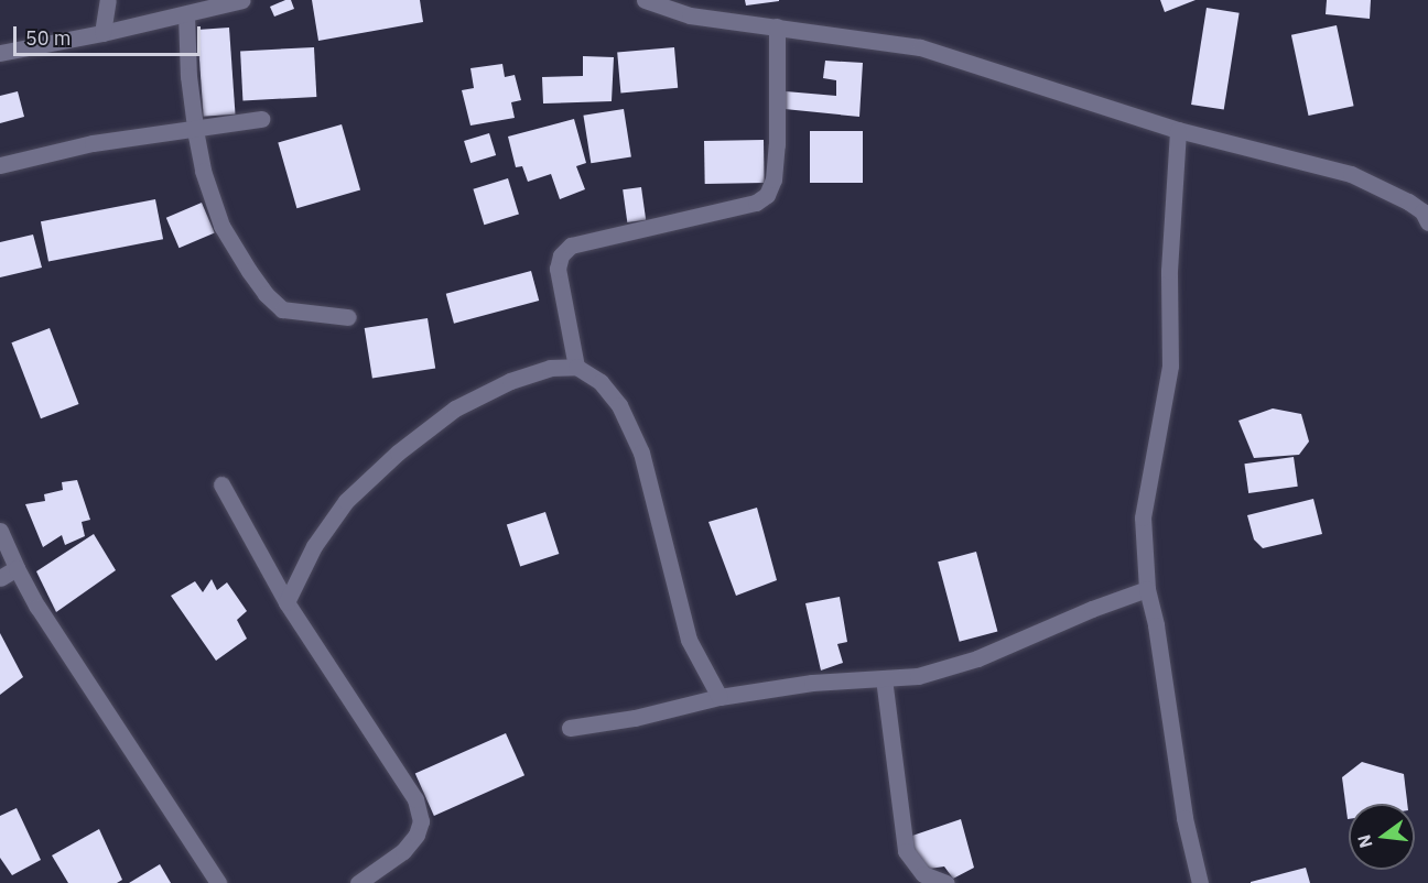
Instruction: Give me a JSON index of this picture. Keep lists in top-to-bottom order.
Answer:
{
  "scale_bar": "50 m",
  "north": "left"
}
